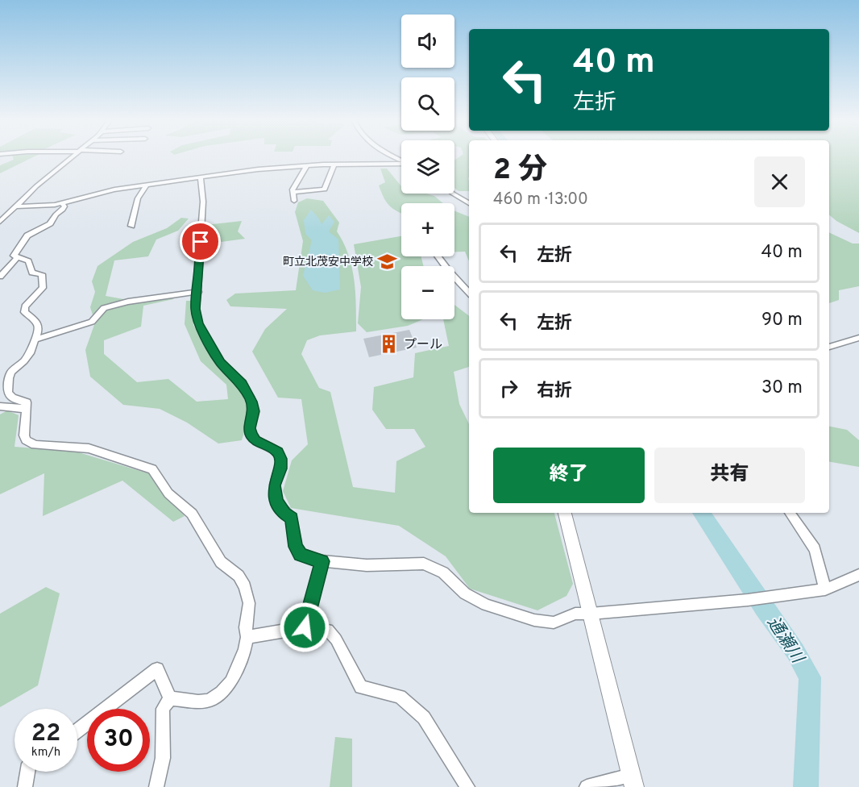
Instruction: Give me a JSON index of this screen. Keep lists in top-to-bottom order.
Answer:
{
  "water": ["通瀬川"],
  "places": {
    "school or university": ["町立北茂安中学校"],
    "building": ["プール"]
  },
  "page": {
    "map_buttons": ["+", "−"],
    "turn": ["40 m", "左折"],
    "heading": ["2 分", "460 m · 13:00"],
    "list": [
      {
        "name": "左折",
        "value": "40 m"
      },
      {
        "name": "左折",
        "value": "90 m"
      },
      {
        "name": "右折",
        "value": "30 m"
      }
    ],
    "buttons": ["終了", "共有"],
    "speed": "22 km/h",
    "limit": "30"
  }
}
